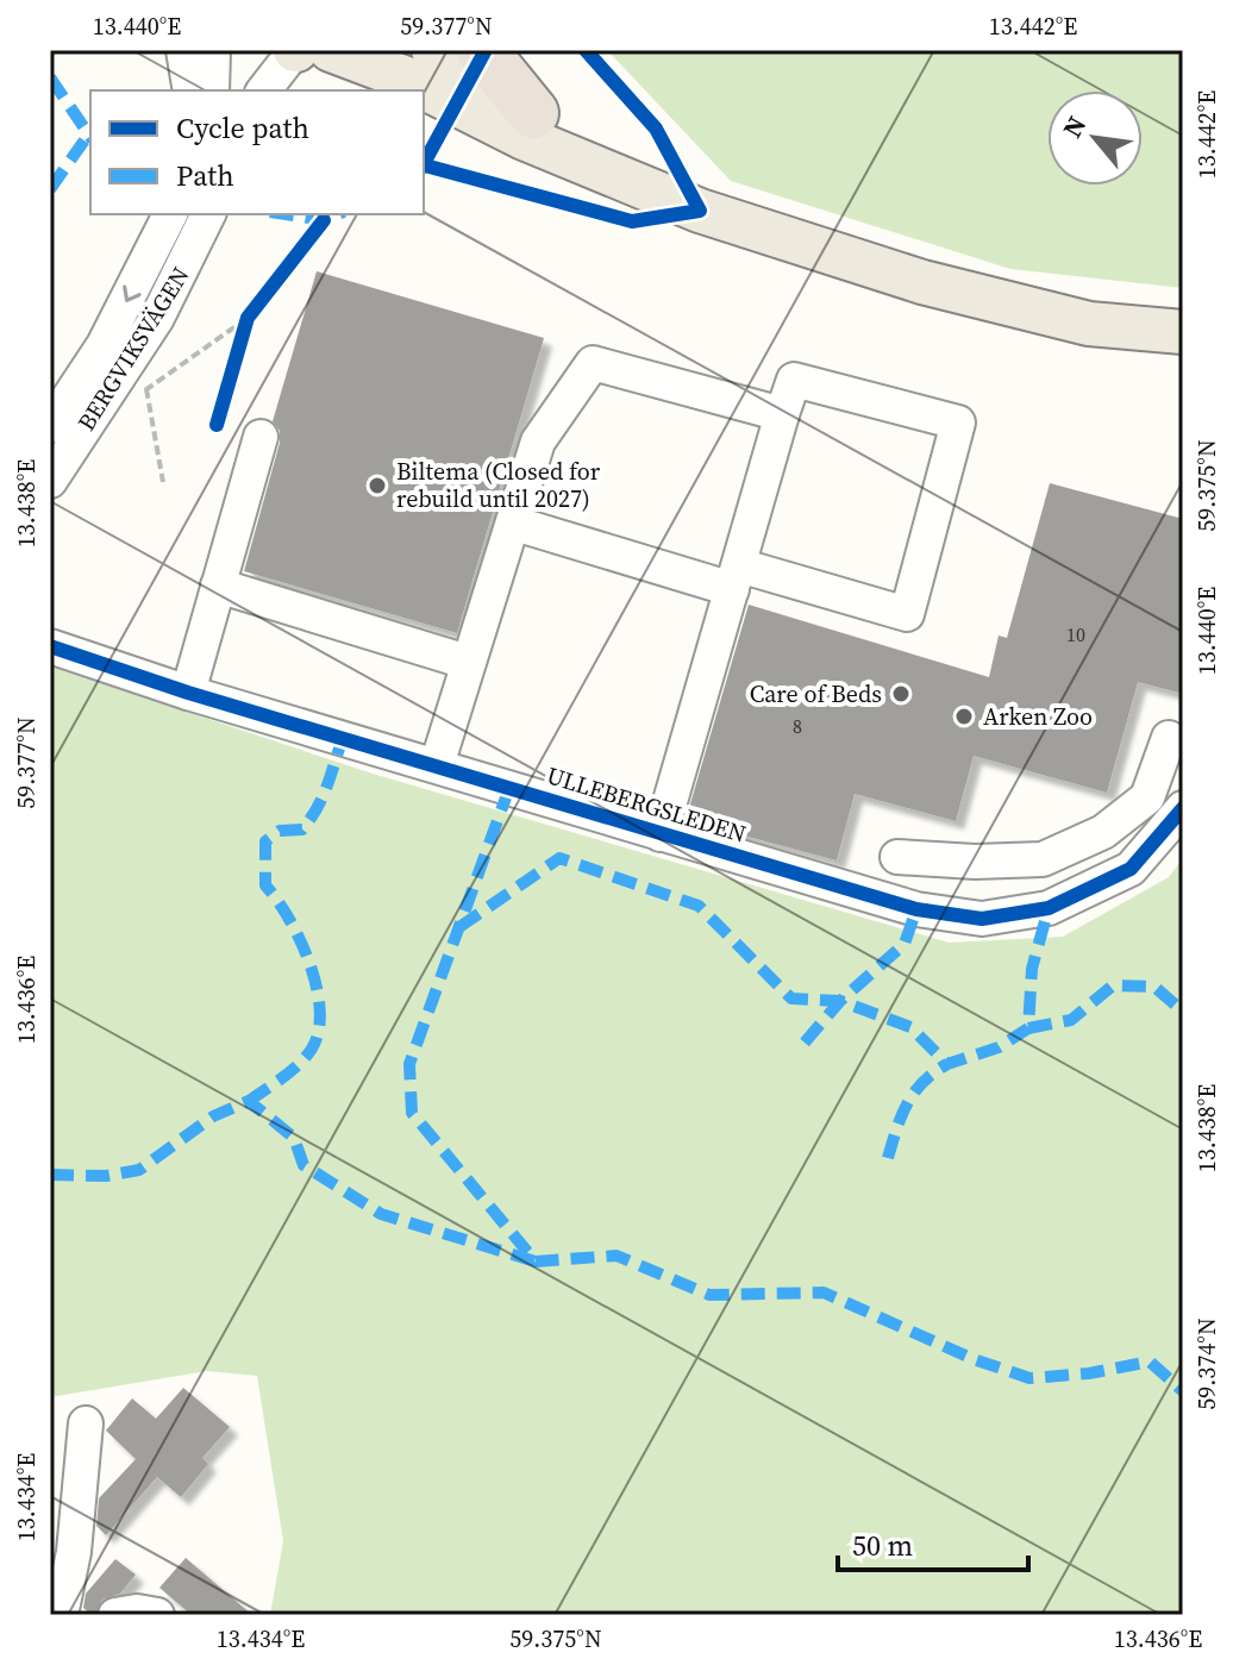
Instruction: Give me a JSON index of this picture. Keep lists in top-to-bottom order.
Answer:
{
  "streets": {
    "street": ["BERGVIKSVÄGEN", "ULLEBERGSLEDEN"]
  },
  "places": ["Biltema (Closed for rebuild until 2027)", "Care of Beds", "Arken Zoo"],
  "house_numbers": ["10", "8"],
  "legend": ["Cycle path", "Path"],
  "scale_bar": "50 m",
  "north": "top left",
  "coordinates": [
    "13.440°E",
    "59.377°N",
    "13.442°E",
    "59.375°N",
    "13.438°E",
    "13.436°E",
    "59.374°N",
    "13.434°E"
  ]
}
